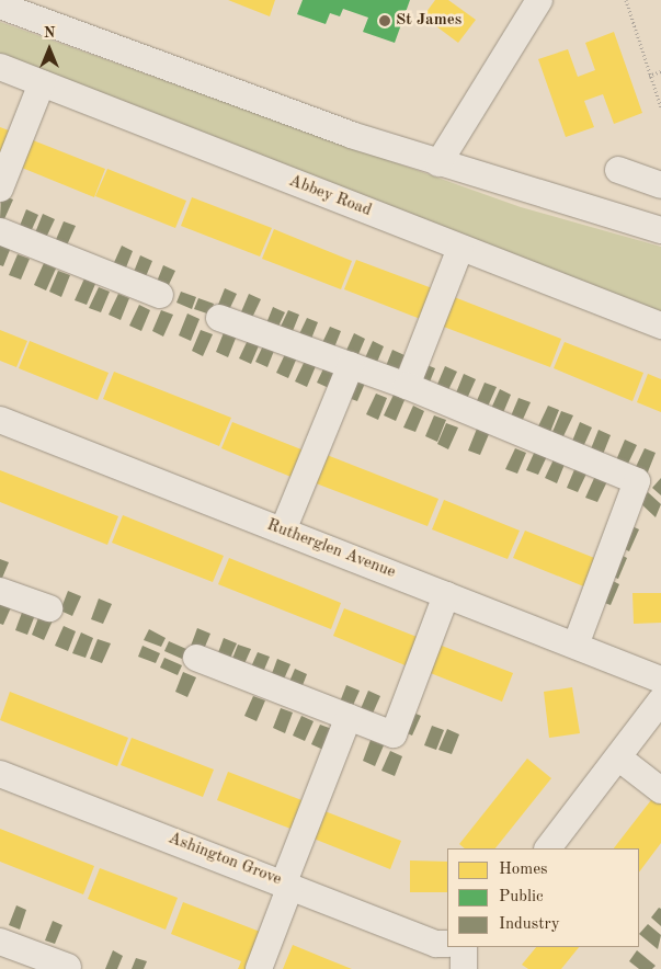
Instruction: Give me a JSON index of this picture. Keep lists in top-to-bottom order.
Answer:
{
  "streets": {
    "street": ["Abbey Road", "Rutherglen Avenue", "Ashington Grove"]
  },
  "places": ["St James"],
  "legend": ["Homes", "Public", "Industry"],
  "north": "top"
}
